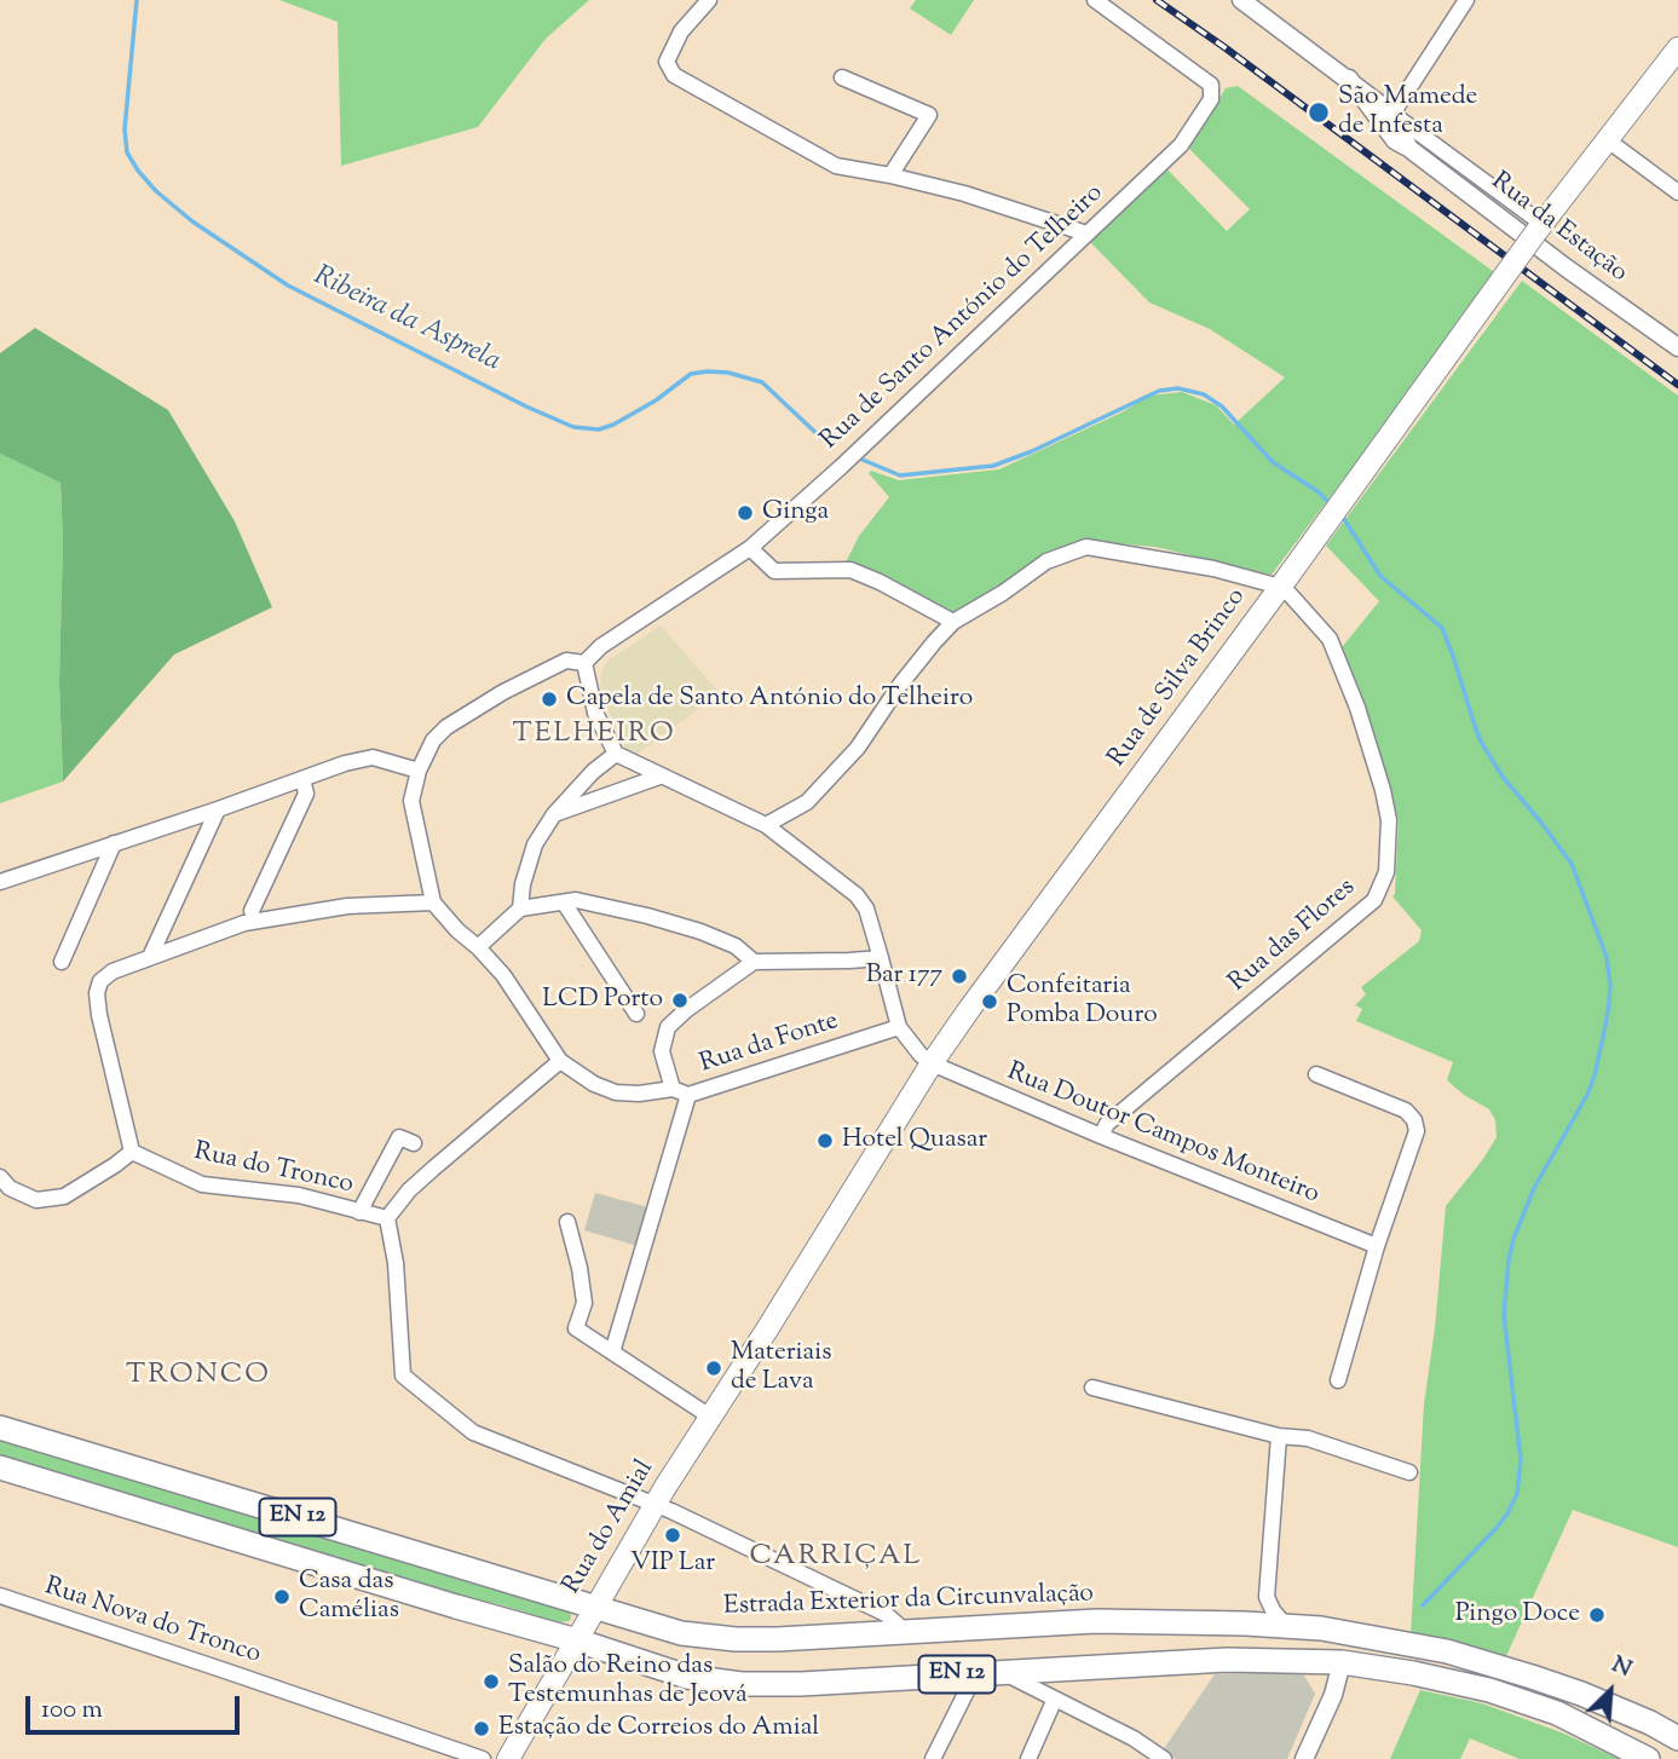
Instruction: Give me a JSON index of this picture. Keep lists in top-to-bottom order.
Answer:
{
  "streets": {
    "main road": [
      "Rua de Silva Brinco",
      "EN 12",
      "Rua do Amial",
      "Estrada Exterior da Circunvalação"
    ],
    "street": [
      "Rua da Estação",
      "Rua de Santo António do Telheiro",
      "Rua das Flores",
      "Rua da Fonte",
      "Rua Doutor Campos Monteiro",
      "Rua do Tronco",
      "Rua Nova do Tronco"
    ]
  },
  "crossings": [
    ["Rua da Estação", "Rua de Silva Brinco"],
    ["Rua de Silva Brinco", "Rua das Flores"],
    ["Rua de Silva Brinco", "Rua Doutor Campos Monteiro"],
    ["Rua de Silva Brinco", "Rua do Amial"],
    ["Rua das Flores", "Rua Doutor Campos Monteiro"],
    ["EN 12", "Rua do Amial"],
    ["EN 12", "Estrada Exterior da Circunvalação"],
    ["Rua do Amial", "Estrada Exterior da Circunvalação"]
  ],
  "districts": ["TELHEIRO", "TRONCO", "CARRIÇAL"],
  "water": ["Ribeira da Asprela"],
  "places": [
    "São Mamede de Infesta",
    "Ginga",
    "Capela de Santo António do Telheiro",
    "Bar 177",
    "LCD Porto",
    "Confeitaria Pomba Douro",
    "Hotel Quasar",
    "Materiais de Lava",
    "VIP Lar",
    "Casa das Camélias",
    "Pingo Doce",
    "Salão do Reino das Testemunhas de Jeová",
    "Estação de Correios do Amial"
  ],
  "scale_bar": "100 m",
  "north": "top right"
}
